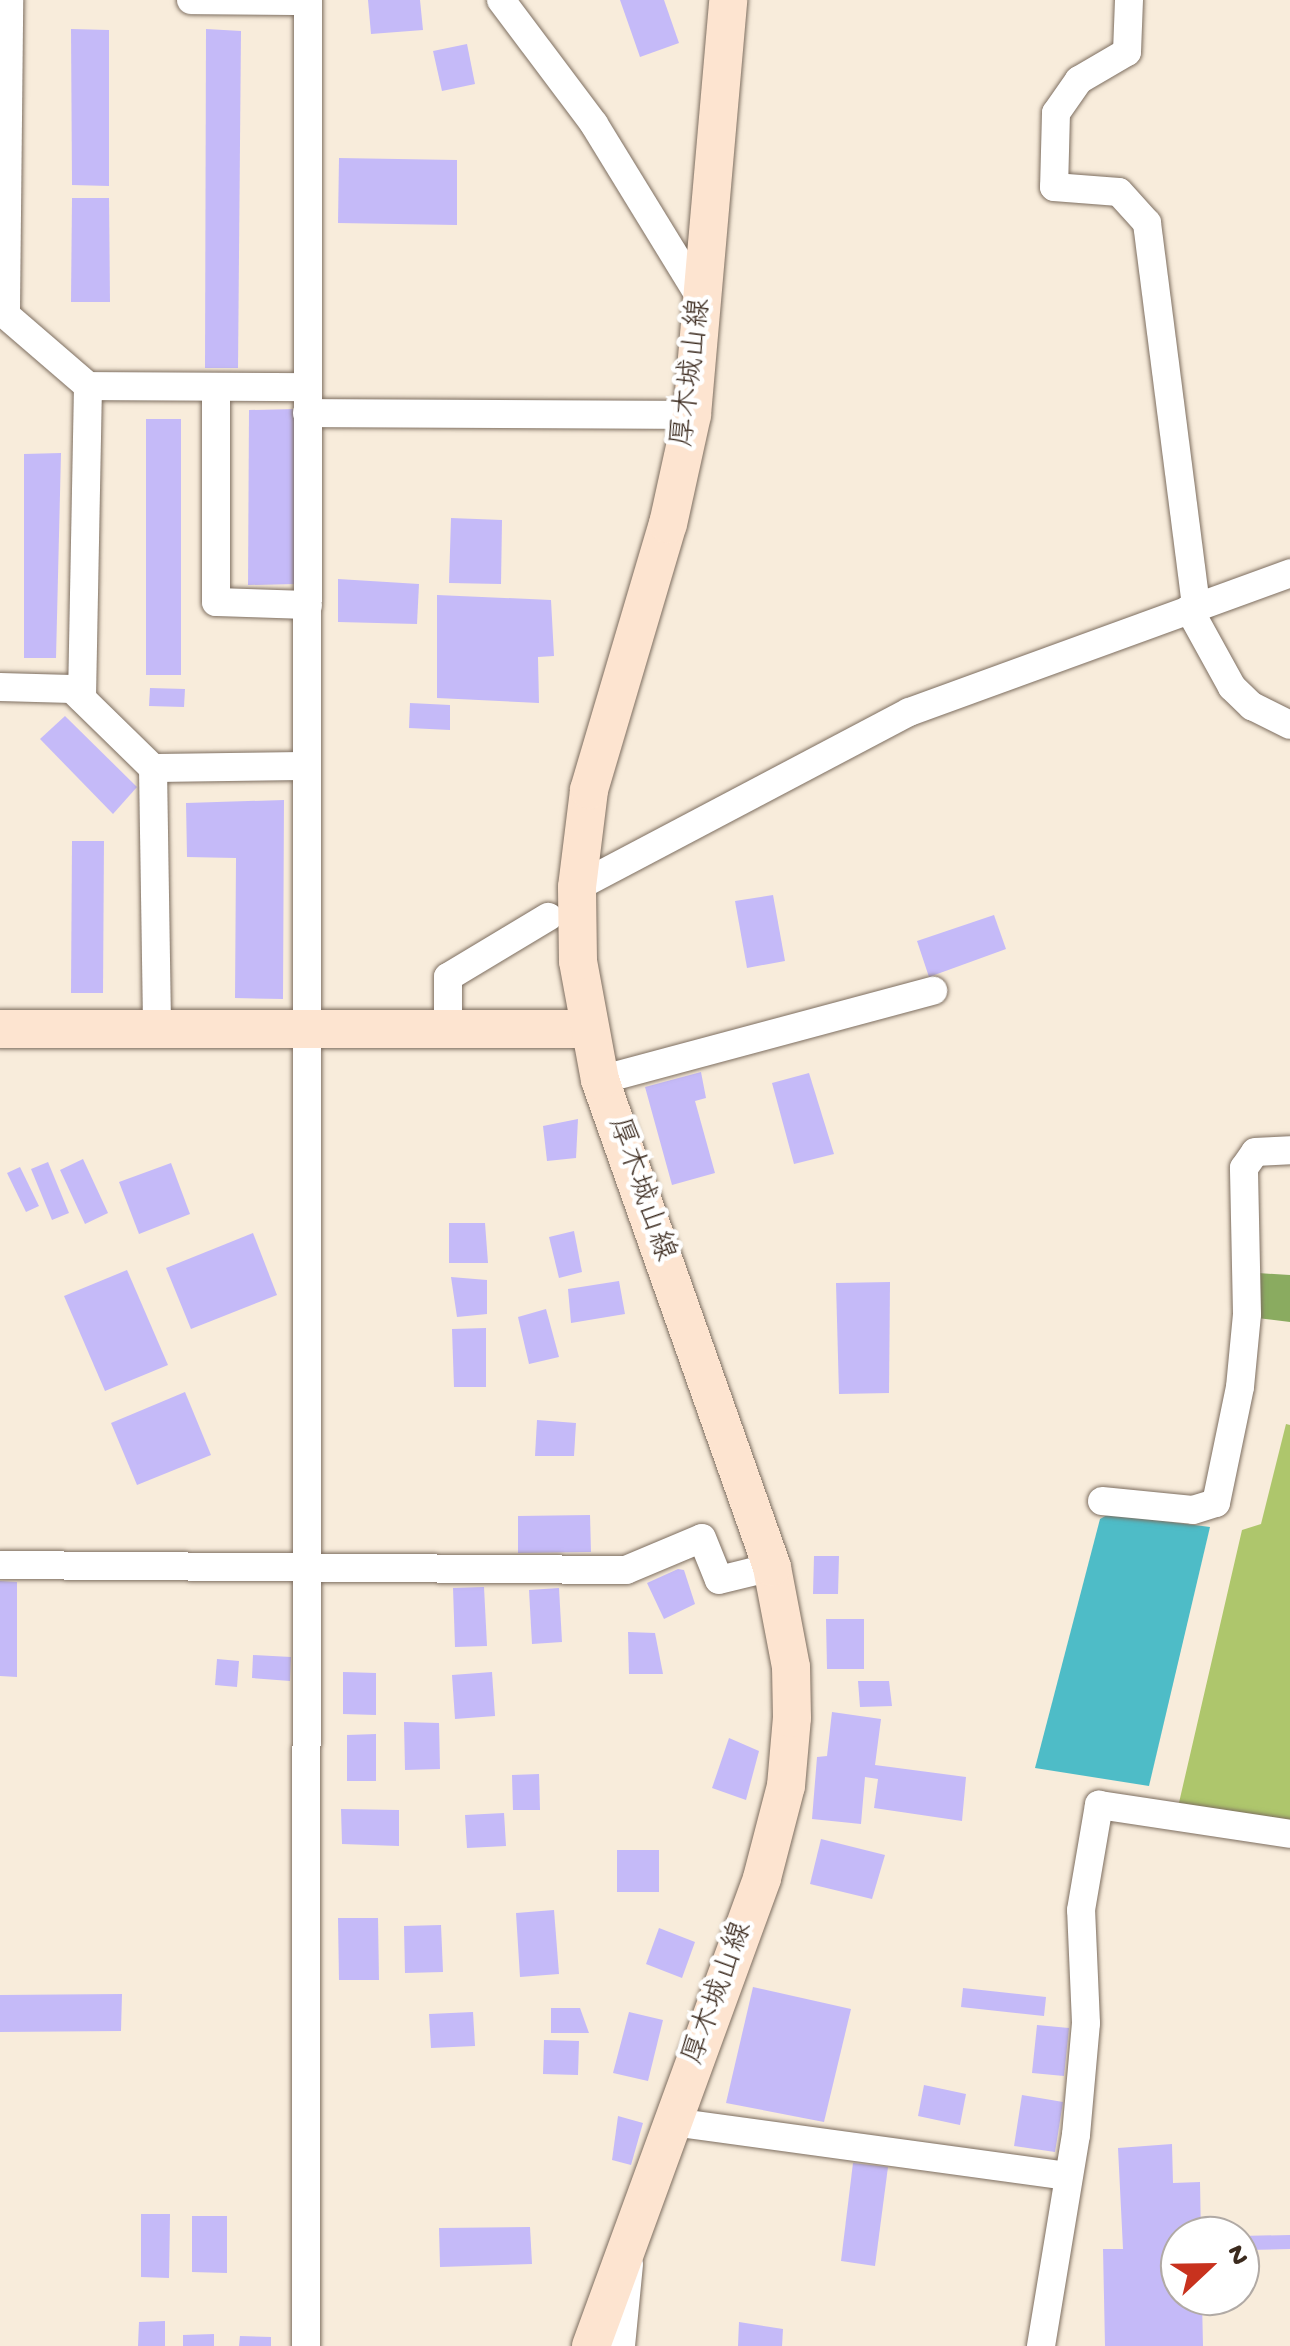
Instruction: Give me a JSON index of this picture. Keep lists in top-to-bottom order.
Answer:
{
  "streets": {
    "main road": ["厚木城山線"]
  },
  "north": "right"
}
